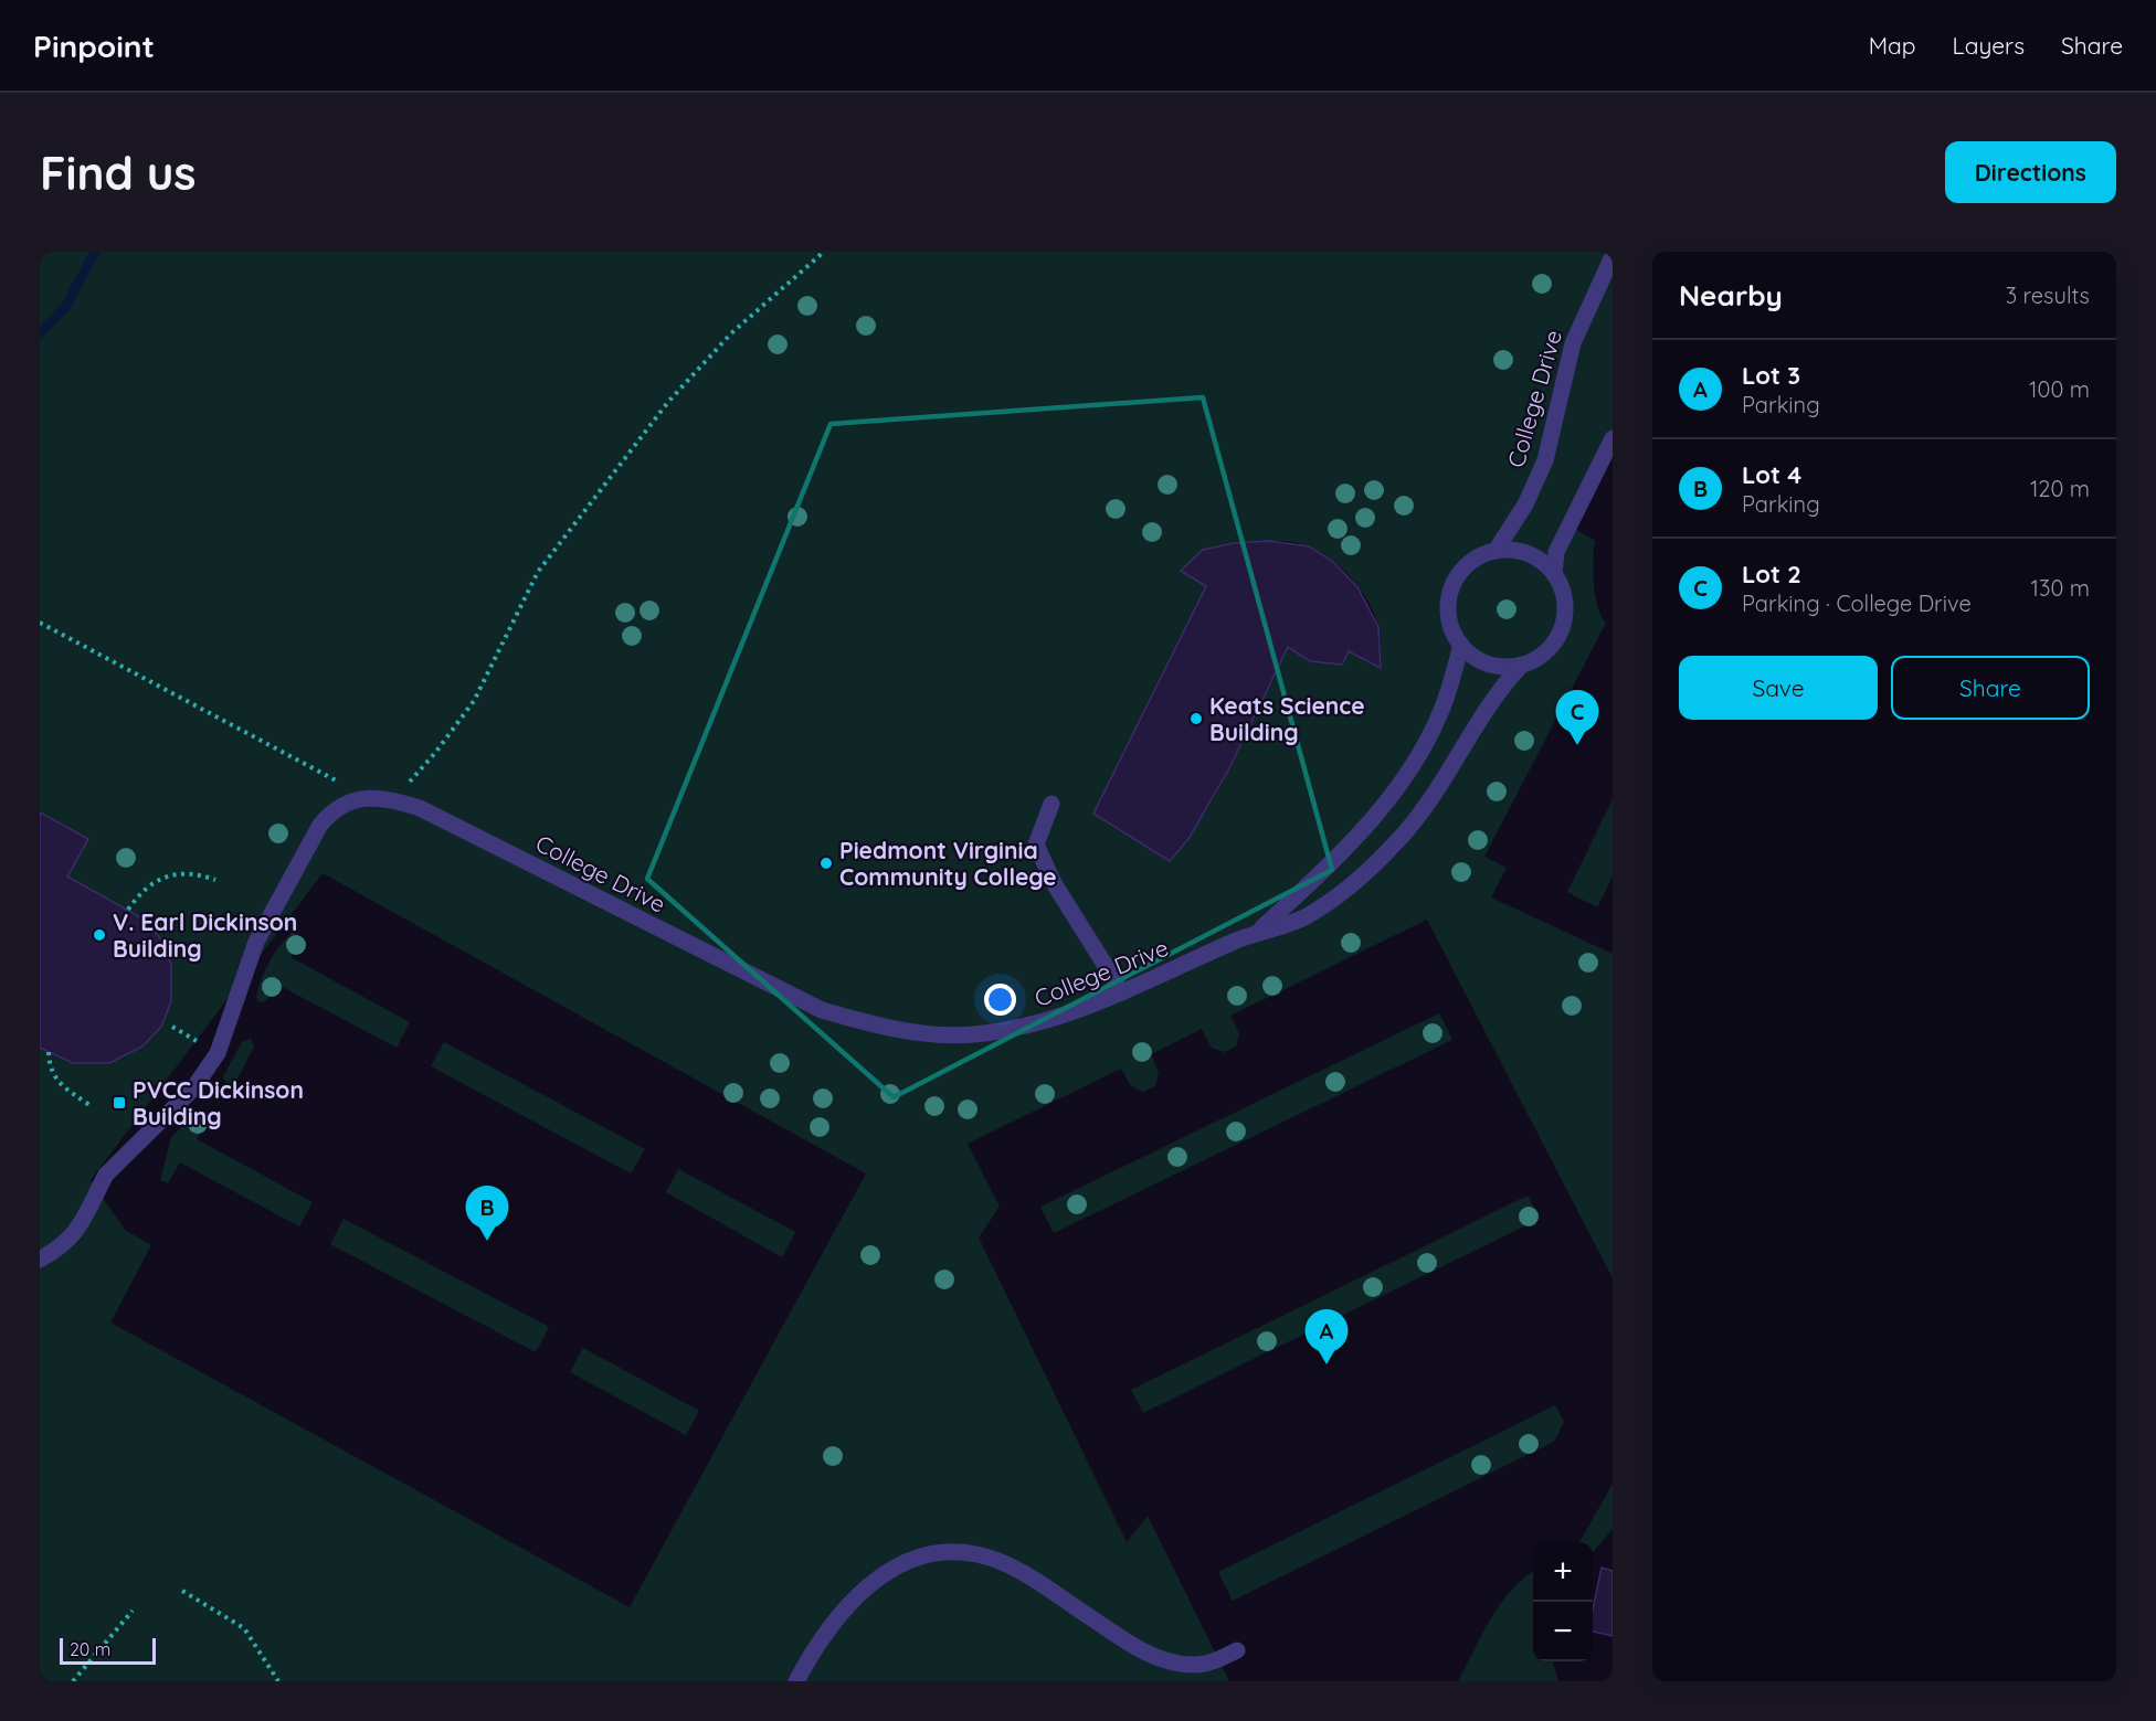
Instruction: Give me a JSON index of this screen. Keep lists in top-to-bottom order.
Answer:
{
  "streets": {
    "street": ["College Drive"]
  },
  "places": {
    "other": ["Keats Science Building", "Piedmont Virginia Community College", "V. Earl Dickinson Building"],
    "transit": ["PVCC Dickinson Building"]
  },
  "scale_bar": "20 m",
  "page": {
    "header": "Pinpoint",
    "nav": ["Map", "Layers", "Share"],
    "buttons": [
      "Directions",
      ["Save", "Share"]
    ],
    "title": "Find us",
    "heading": ["Nearby", "3 results"],
    "list": [
      {
        "mark": "A",
        "name": "Lot 3",
        "note": "Parking",
        "value": "100 m"
      },
      {
        "mark": "B",
        "name": "Lot 4",
        "note": "Parking",
        "value": "120 m"
      },
      {
        "mark": "C",
        "name": "Lot 2",
        "note": "Parking · College Drive",
        "value": "130 m"
      }
    ],
    "pins": ["C", "B", "A"],
    "map_buttons": ["+", "−"],
    "scale": "20 m"
  }
}
